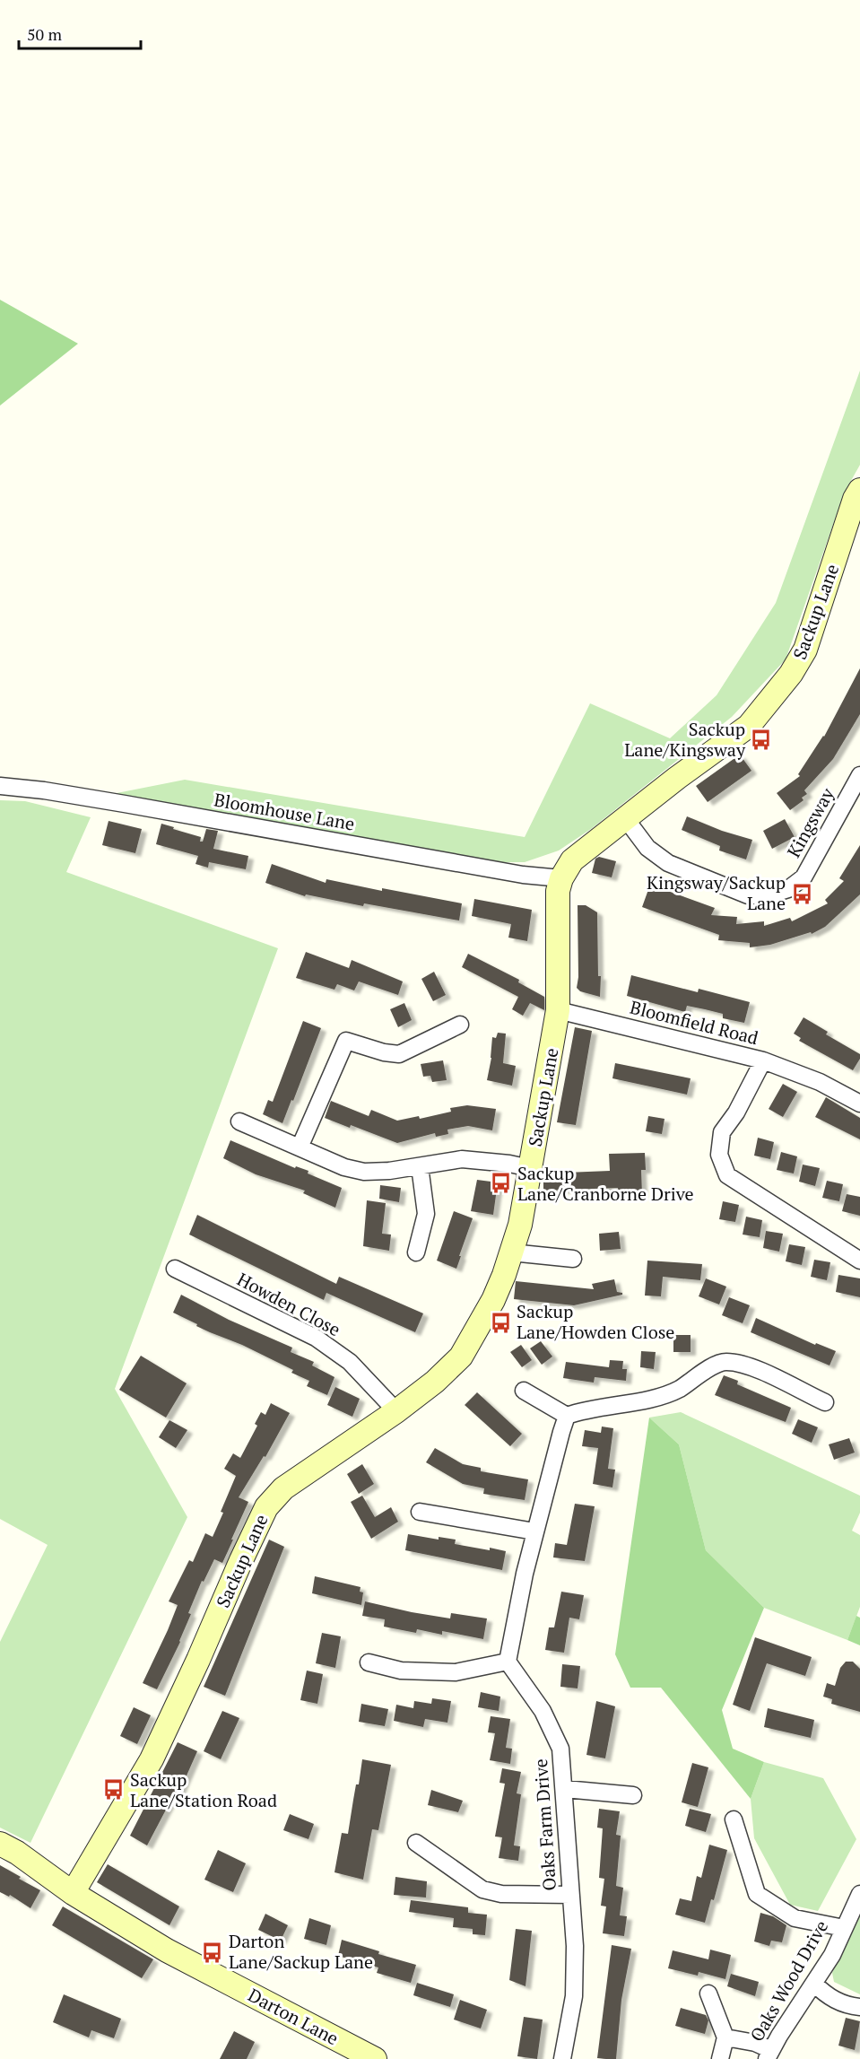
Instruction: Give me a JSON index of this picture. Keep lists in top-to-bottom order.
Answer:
{
  "streets": {
    "street": [
      "Sackup Lane",
      "Bloomhouse Lane",
      "Kingsway",
      "Bloomfield Road",
      "Howden Close",
      "Oaks Farm Drive",
      "Oaks Wood Drive",
      "Darton Lane"
    ]
  },
  "crossings": [
    ["Sackup Lane", "Bloomhouse Lane"],
    ["Sackup Lane", "Kingsway"],
    ["Sackup Lane", "Bloomfield Road"],
    ["Sackup Lane", "Howden Close"],
    ["Sackup Lane", "Darton Lane"]
  ],
  "places": {
    "bus stop": [
      "Sackup Lane/Kingsway",
      "Kingsway/Sackup Lane",
      "Sackup Lane/Cranborne Drive",
      "Sackup Lane/Howden Close",
      "Sackup Lane/Station Road",
      "Darton Lane/Sackup Lane"
    ]
  },
  "scale_bar": "50 m"
}
